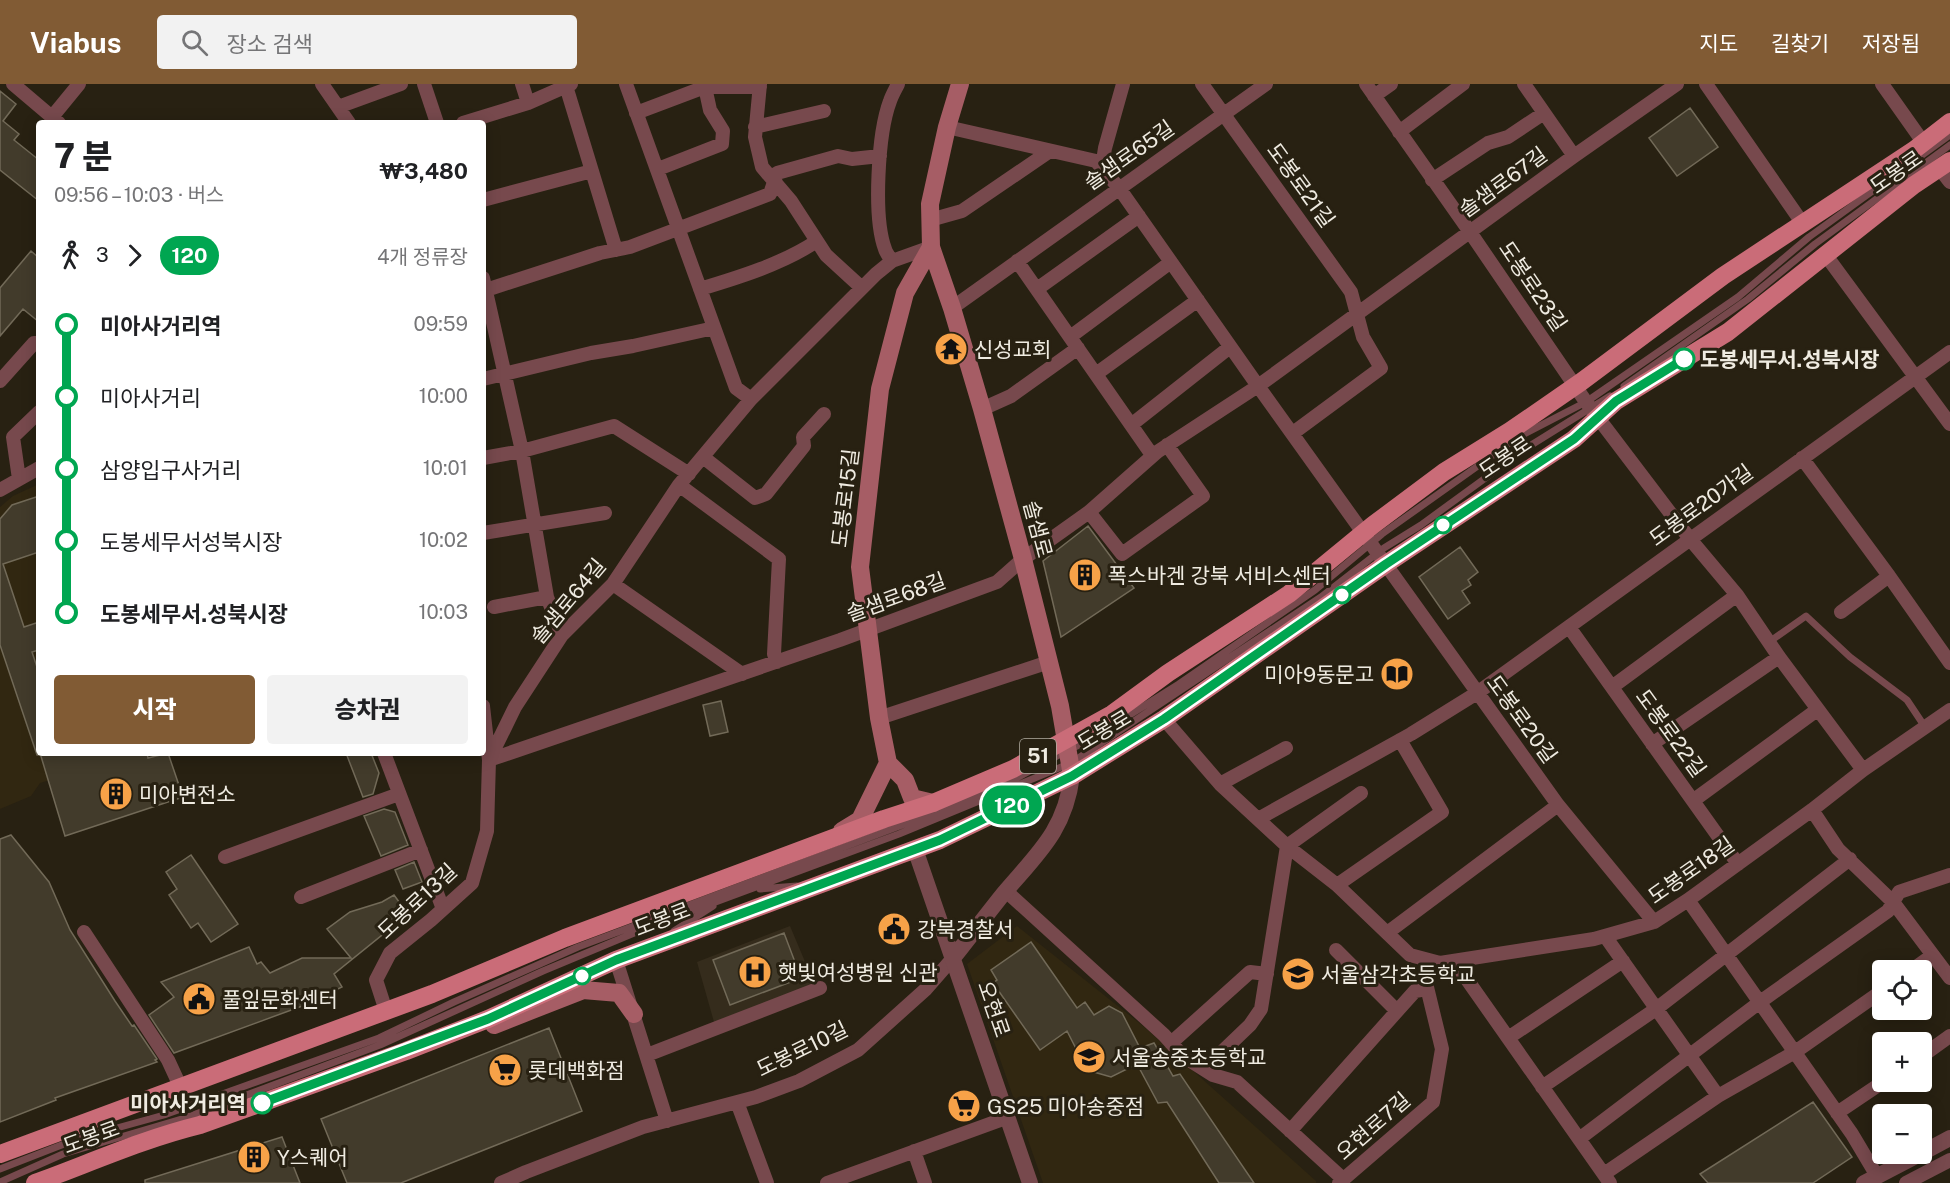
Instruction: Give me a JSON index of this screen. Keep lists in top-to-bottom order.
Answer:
{
  "streets": {
    "main road": [
      "도봉로",
      "도봉로15길",
      "솔샘로",
      "51"
    ],
    "street": [
      "솔샘로65길",
      "솔샘로67길",
      "도봉로21길",
      "도봉로23길",
      "도봉로20가길",
      "솔샘로68길",
      "솔샘로64길",
      "도봉로20길",
      "도봉로22길",
      "도봉로18길",
      "도봉로13길",
      "오현로",
      "도봉로10길",
      "오현로7길"
    ]
  },
  "crossings": [
    ["솔샘로65길", "도봉로21길"],
    ["솔샘로65길", "솔샘로"],
    ["솔샘로65길", "도봉로20길"],
    ["도봉로", "도봉로23길"],
    ["도봉로", "솔샘로"],
    ["도봉로", "도봉로20길"],
    ["도봉로", "도봉로18길"],
    ["도봉로", "도봉로13길"],
    ["도봉로", "오현로"],
    ["도봉로", "도봉로10길"],
    ["솔샘로67길", "도봉로21길"],
    ["솔샘로67길", "도봉로23길"],
    ["솔샘로67길", "솔샘로"],
    ["솔샘로67길", "솔샘로68길"],
    ["솔샘로67길", "도봉로20길"],
    ["도봉로23길", "도봉로20가길"],
    ["도봉로23길", "도봉로18길"],
    ["도봉로15길", "솔샘로"],
    ["도봉로15길", "솔샘로68길"],
    ["도봉로15길", "솔샘로64길"],
    ["도봉로20가길", "도봉로20길"],
    ["도봉로20가길", "도봉로22길"],
    ["도봉로20가길", "도봉로18길"],
    ["솔샘로", "솔샘로68길"],
    ["솔샘로", "솔샘로64길"],
    ["솔샘로", "도봉로10길"],
    ["솔샘로68길", "솔샘로64길"],
    ["솔샘로68길", "도봉로13길"],
    ["솔샘로64길", "도봉로13길"],
    ["도봉로20길", "도봉로18길"],
    ["도봉로22길", "도봉로18길"],
    ["도봉로18길", "오현로7길"],
    ["오현로", "도봉로10길"]
  ],
  "places": {
    "temple": ["신성교회"],
    "other": ["도봉세무서.성북시장", "미아사거리역"],
    "building": ["폭스바겐 강북 서비스센터", "미아변전소", "Y스퀘어"],
    "library": ["미아9동문고"],
    "public building": ["강북경찰서", "풀잎문화센터"],
    "hospital": ["햇빛여성병원 신관"],
    "school or university": ["서울삼각초등학교", "서울송중초등학교"],
    "supermarket": ["롯데백화점", "GS25 미아송중점"]
  },
  "lines": ["bus line 120"],
  "page": {
    "header": "Viabus",
    "search": "장소 검색",
    "nav": ["지도", "길찾기", "저장됨"],
    "on_map": "120",
    "heading": ["7 분", "09:56 – 10:03 · 버스", "₩3,480"],
    "legs": ["3", "120", "4개 정류장"],
    "list": [
      {
        "name": "미아사거리역",
        "value": "09:59"
      },
      {
        "name": "미아사거리",
        "value": "10:00"
      },
      {
        "name": "삼양입구사거리",
        "value": "10:01"
      },
      {
        "name": "도봉세무서성북시장",
        "value": "10:02"
      },
      {
        "name": "도봉세무서.성북시장",
        "value": "10:03"
      }
    ],
    "buttons": ["시작", "승차권"],
    "map_buttons": ["+", "−"]
  }
}
